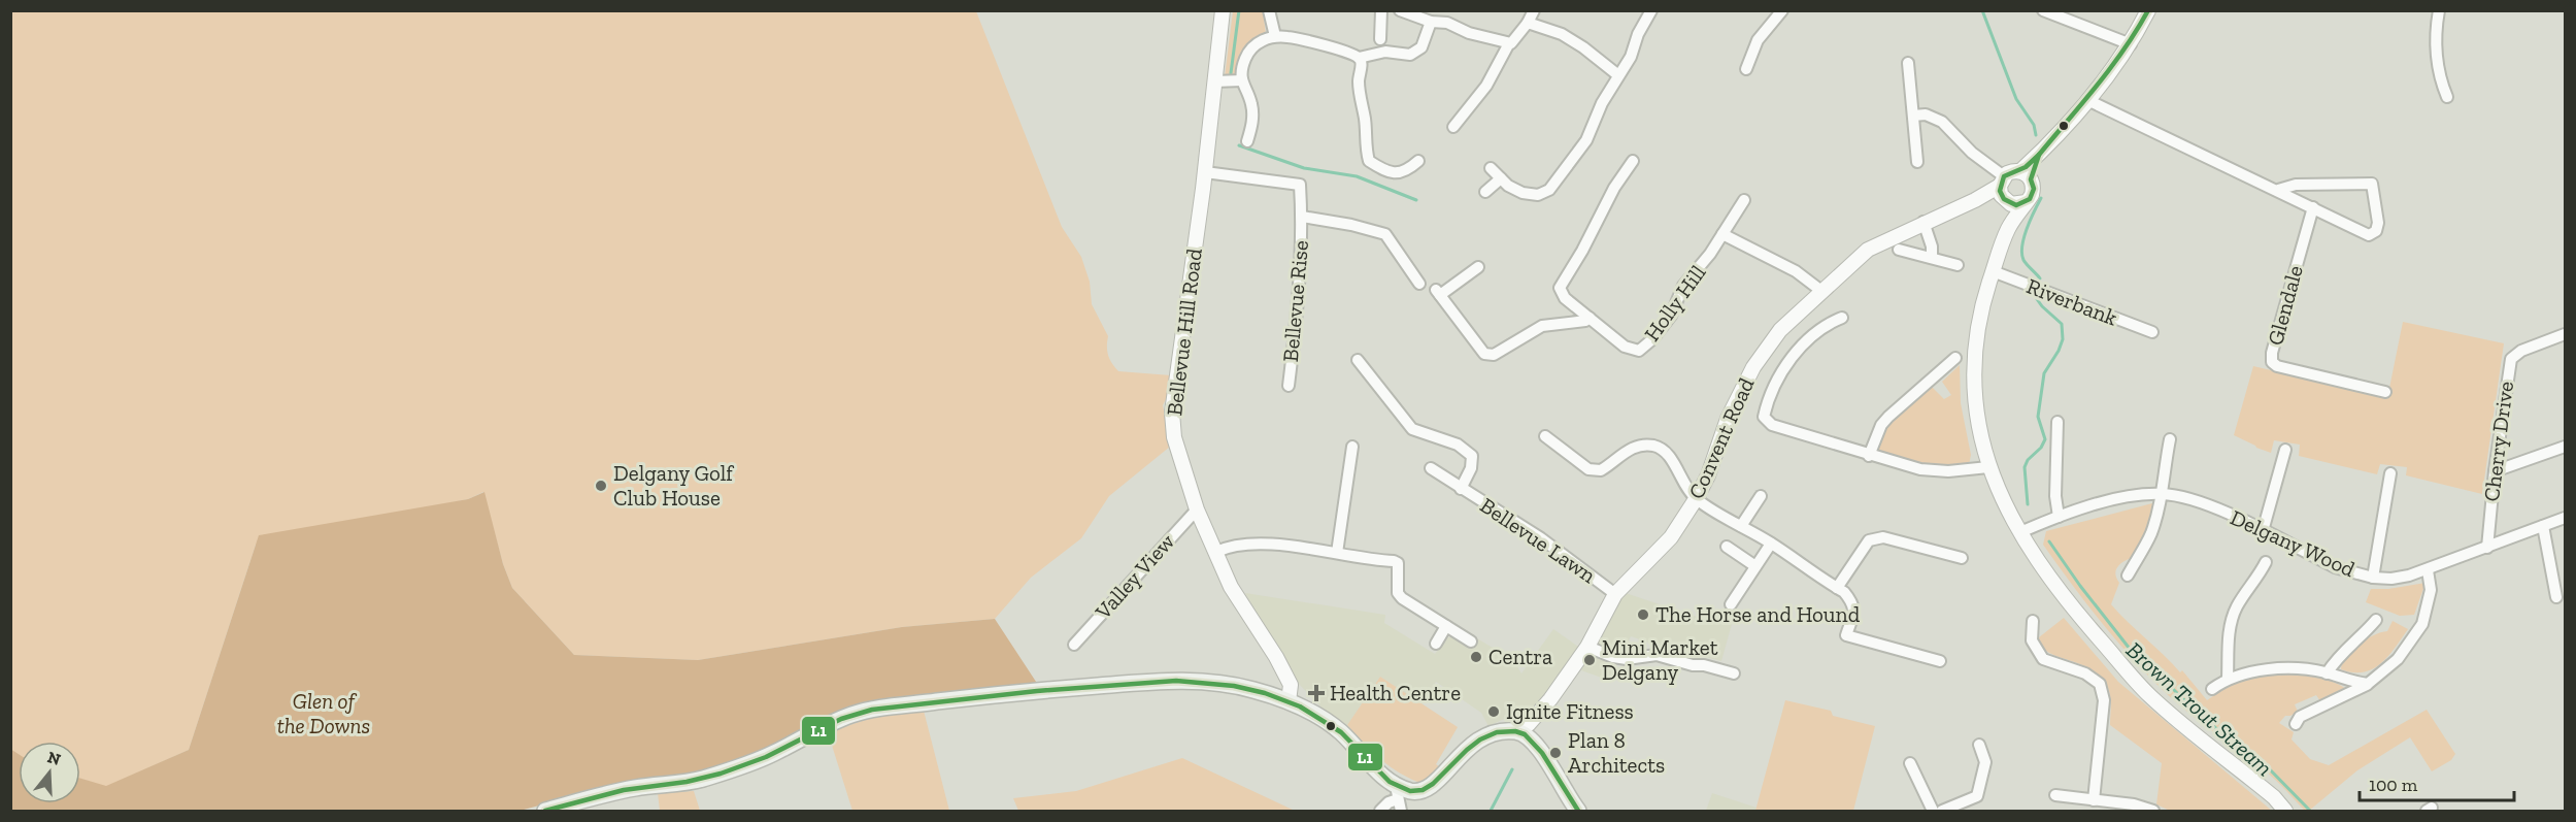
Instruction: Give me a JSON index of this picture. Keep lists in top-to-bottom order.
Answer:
{
  "streets": {
    "street": [
      "Bellevue Rise",
      "Riverbank",
      "Holly Hill",
      "Glendale",
      "Bellevue Hill Road",
      "Convent Road",
      "Cherry Drive",
      "Bellevue Lawn",
      "Delgany Wood",
      "Valley View"
    ]
  },
  "crossings": [
    ["Bellevue Rise", "Bellevue Hill Road"],
    ["Bellevue Hill Road", "Valley View"],
    ["Convent Road", "Bellevue Lawn"],
    ["Cherry Drive", "Delgany Wood"]
  ],
  "water": ["Brown Trout Stream"],
  "parks": ["Glen of the Downs"],
  "places": {
    "other": [
      "Delgany Golf Club House",
      "The Horse and Hound",
      "Centra",
      "Mini Market Delgany",
      "Ignite Fitness",
      "Plan 8 Architects"
    ],
    "health": ["Health Centre"]
  },
  "lines": ["transit line L1"],
  "scale_bar": "100 m",
  "north": "top"
}
